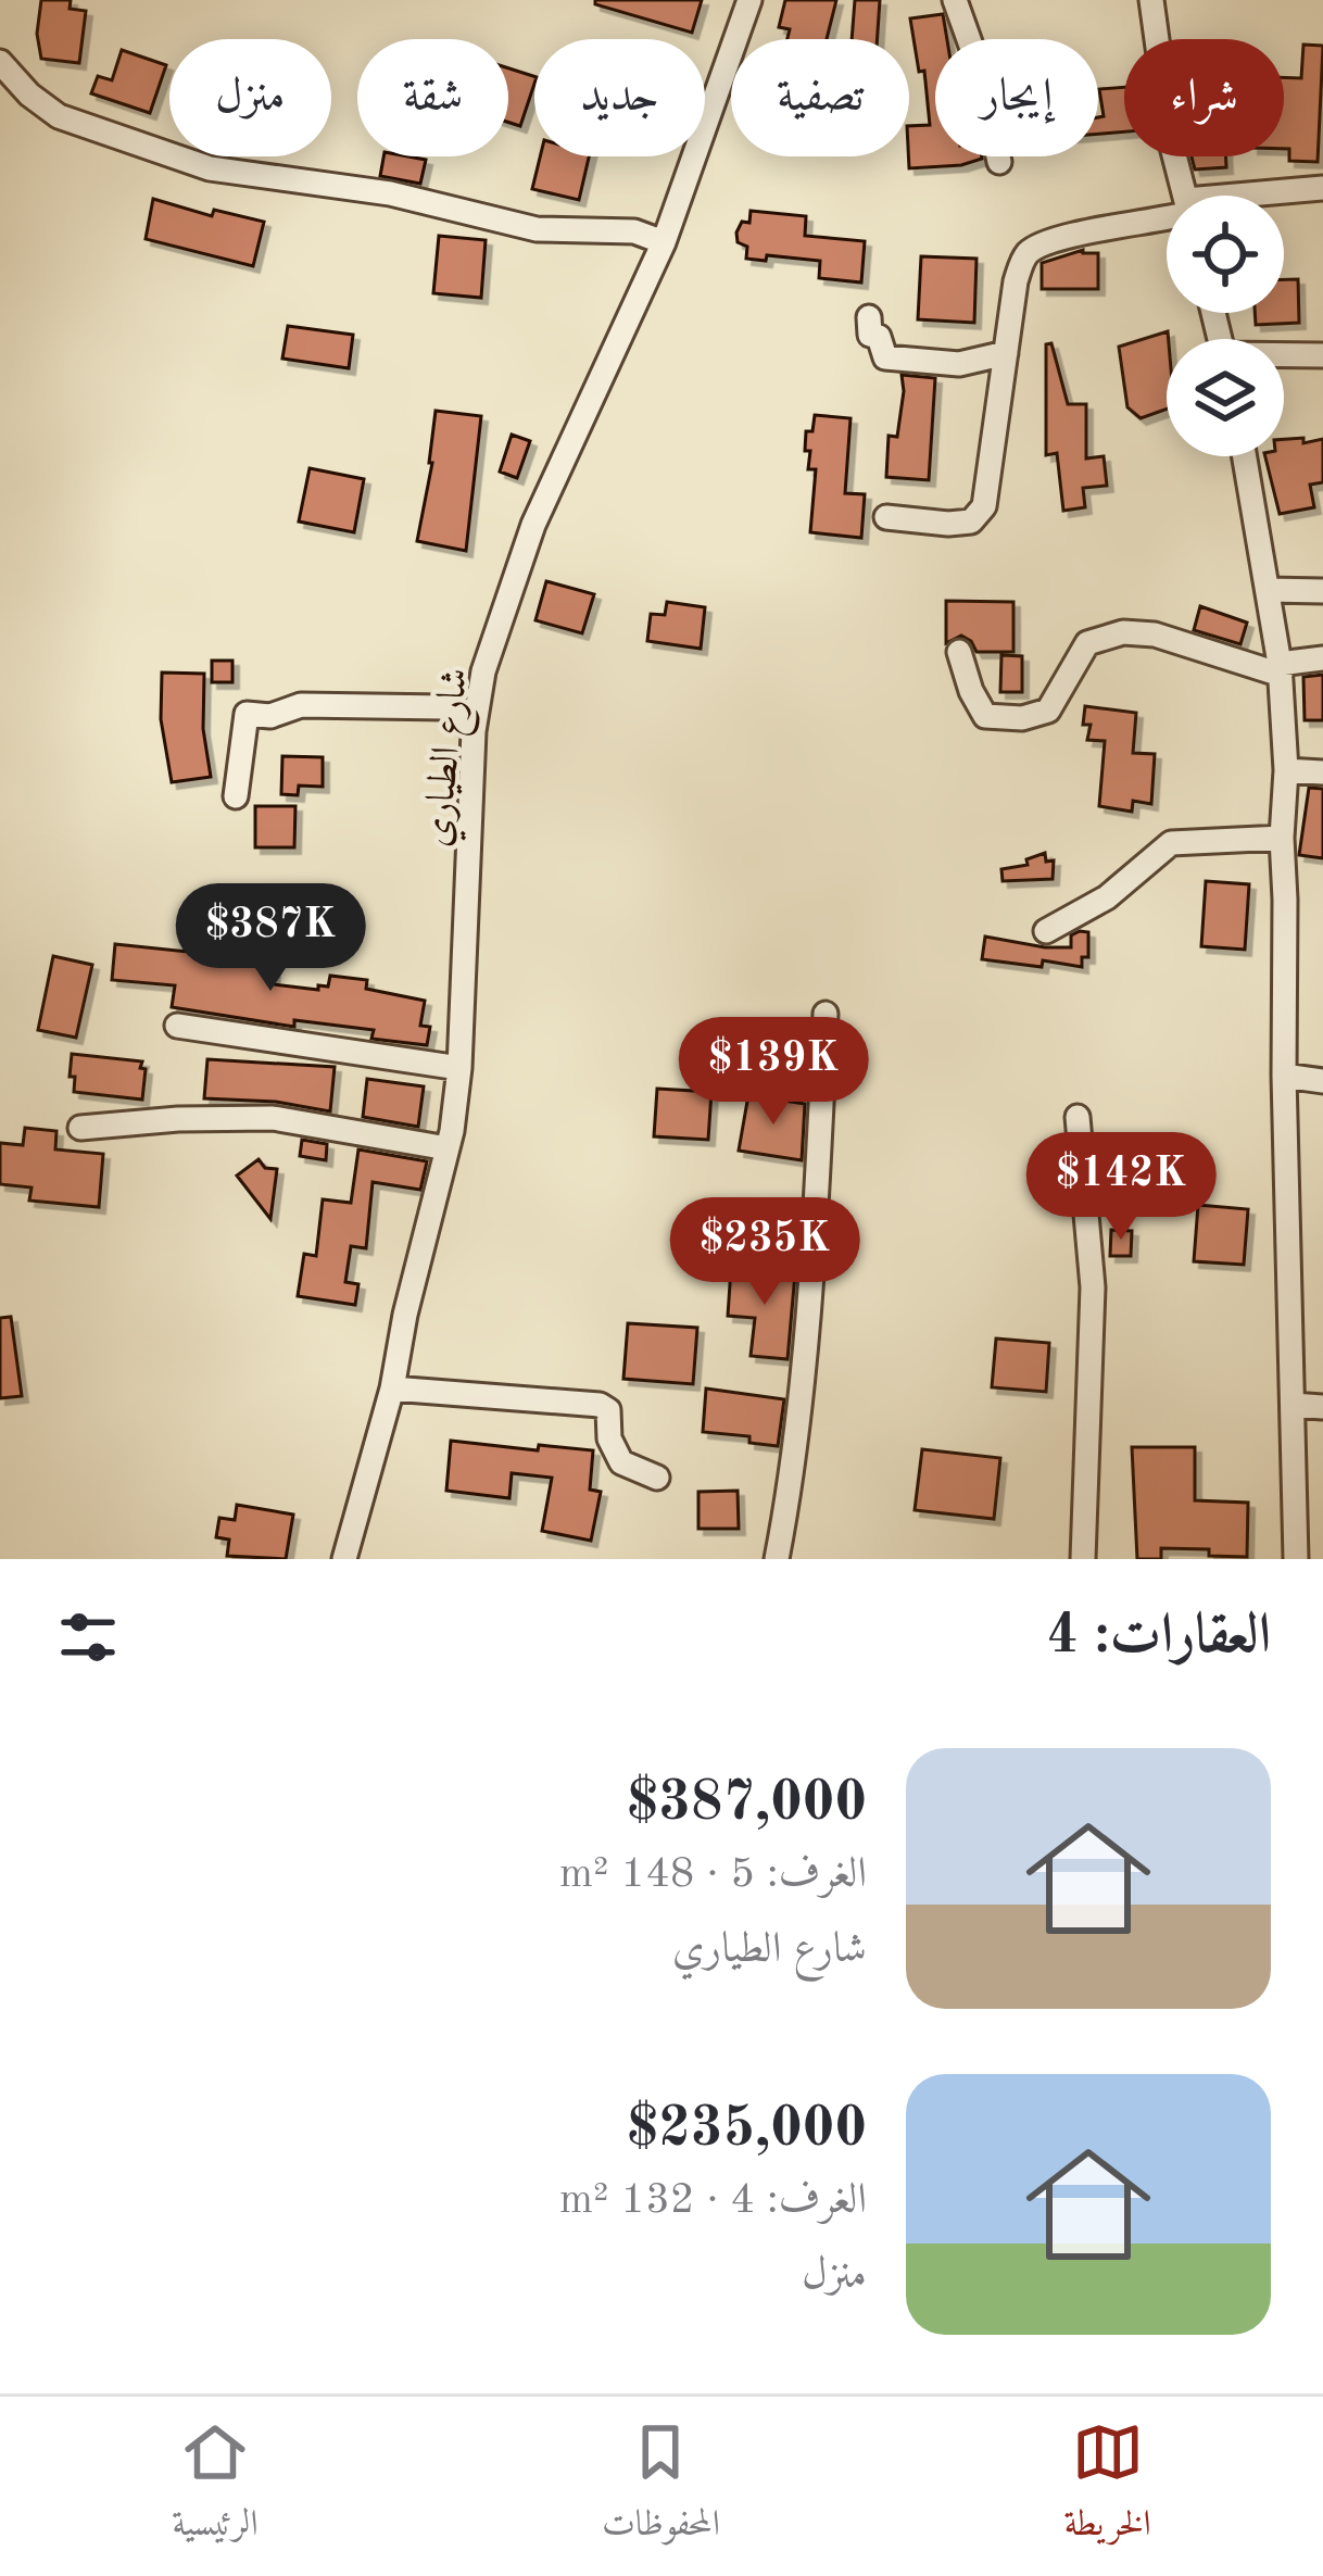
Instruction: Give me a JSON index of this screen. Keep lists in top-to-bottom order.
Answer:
{
  "streets": {
    "street": ["شارع الطياري"]
  },
  "page": {
    "chip": [
      "شراء",
      "إيجار",
      "تصفية",
      "جديد",
      "شقة",
      "منزل"
    ],
    "price": [
      "$387K",
      "$139K",
      "$142K",
      "$235K"
    ],
    "heading": "العقارات: 4",
    "list": [
      {
        "name": "$387,000",
        "note": "الغرف: 5 · 148 m² · شارع الطياري"
      },
      {
        "name": "$235,000",
        "note": "الغرف: 4 · 132 m² · منزل"
      }
    ],
    "tabs": ["الخريطة", "المحفوظات", "الرئيسية"]
  }
}
